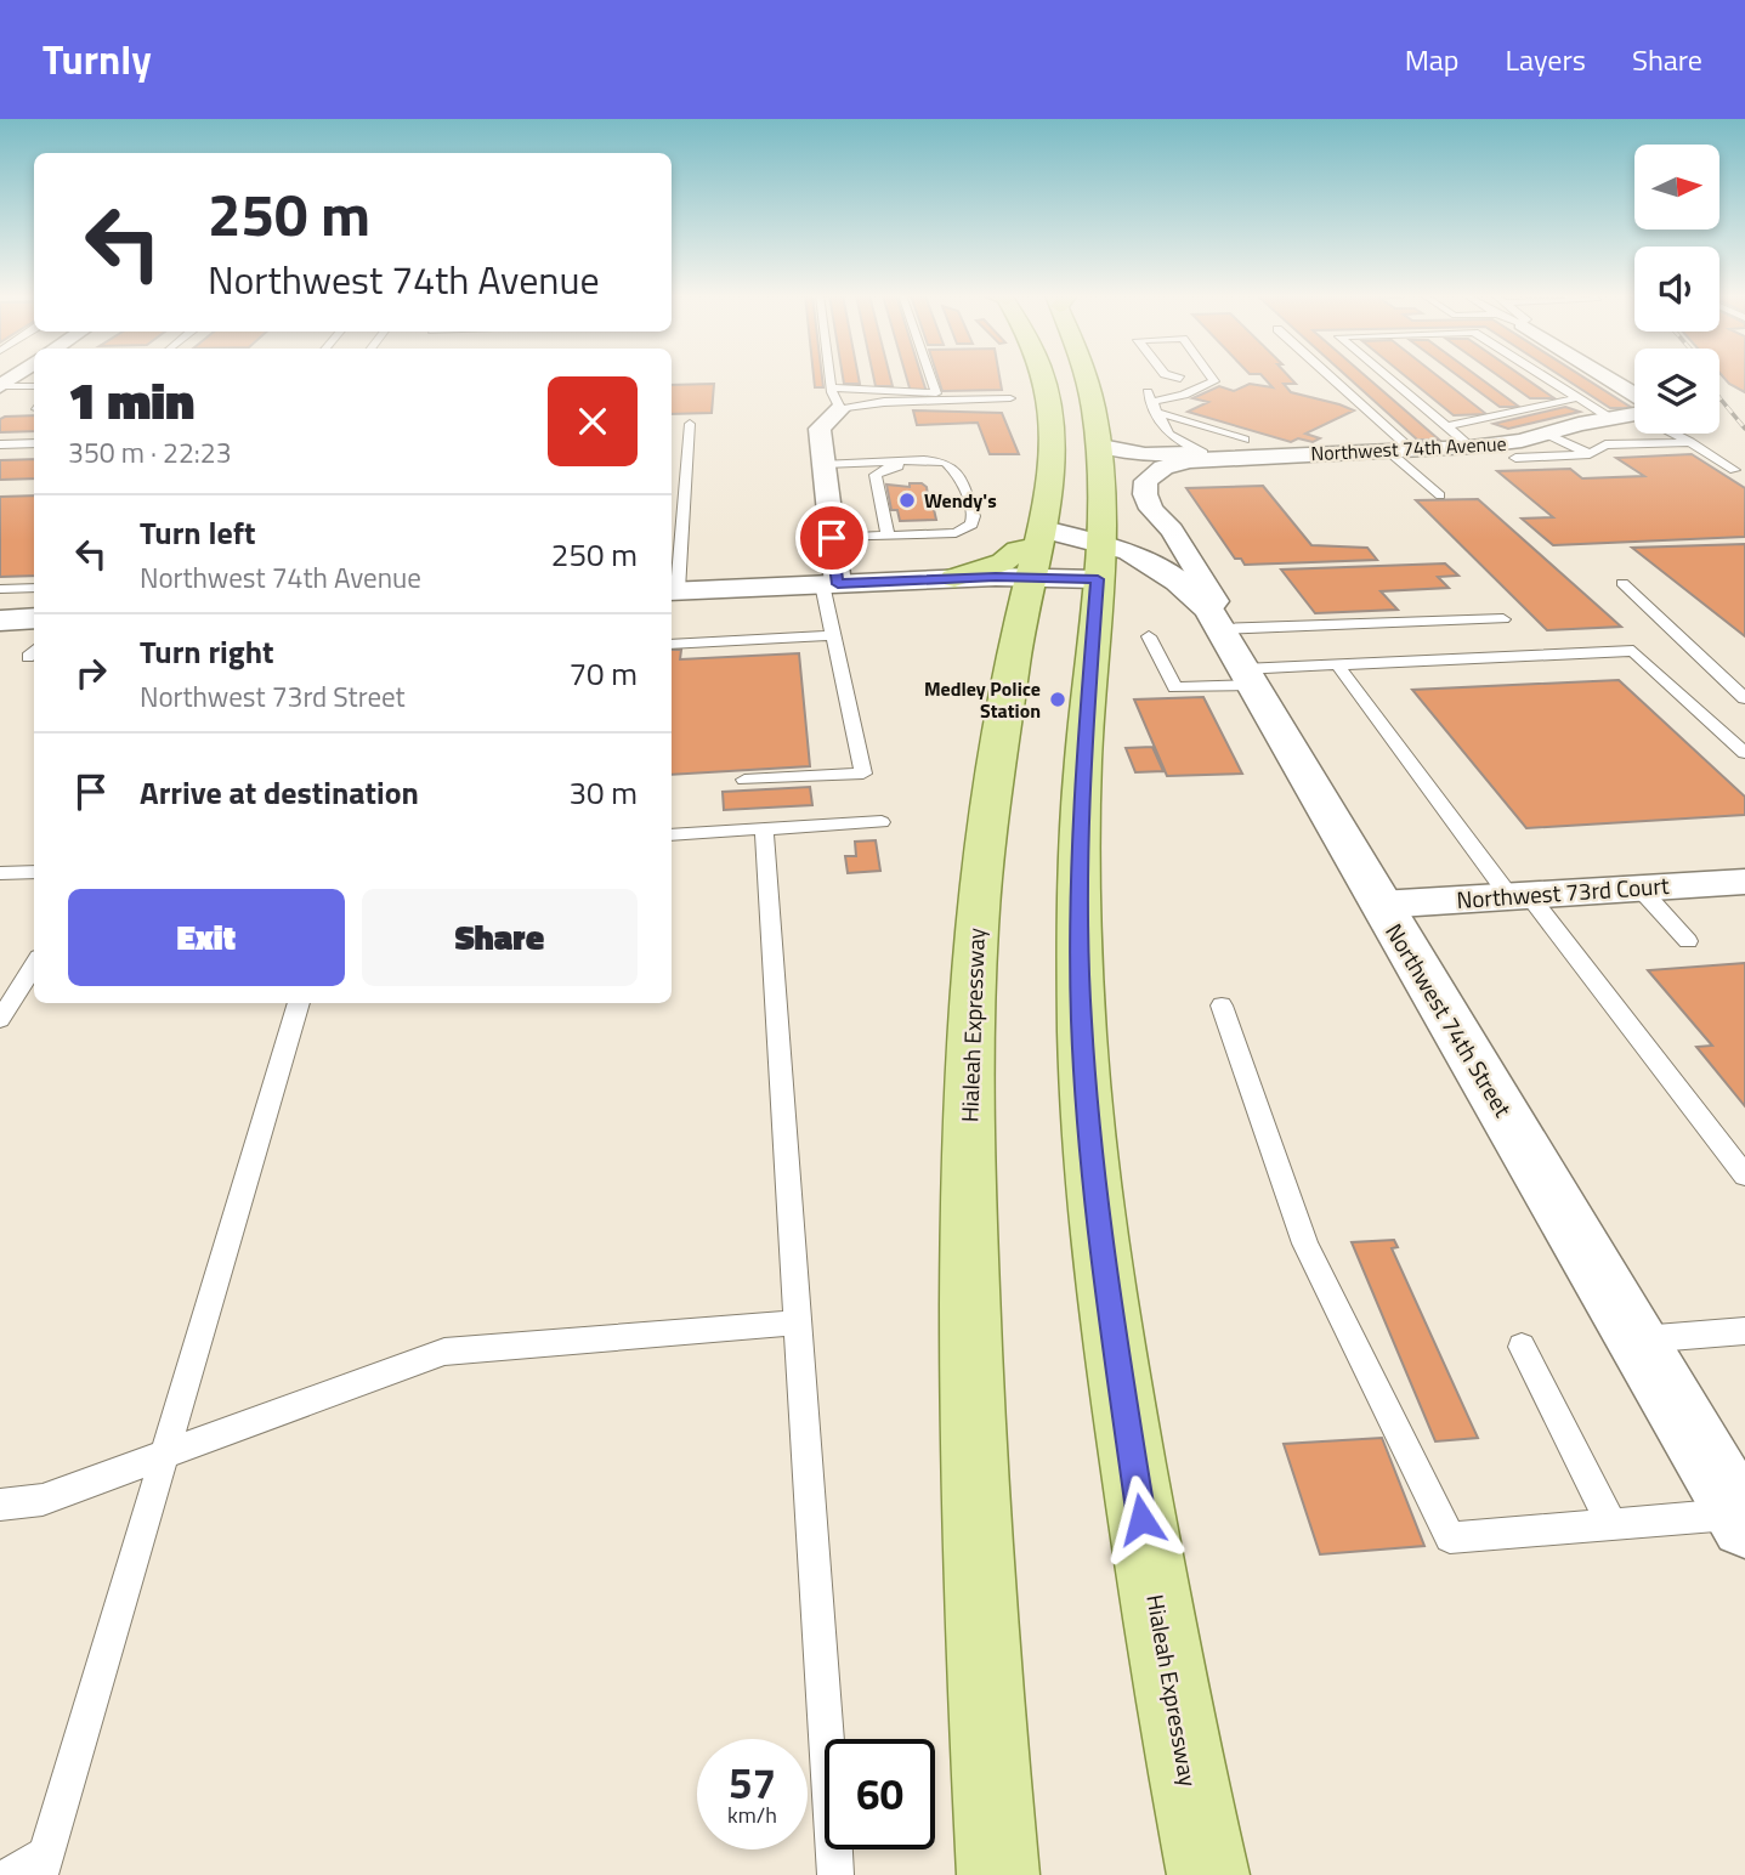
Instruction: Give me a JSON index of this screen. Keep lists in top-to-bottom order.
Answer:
{
  "streets": {
    "main road": ["Hialeah Expressway"],
    "street": ["Northwest 74th Avenue", "Northwest 73rd Court", "Northwest 74th Street"]
  },
  "crossings": [
    ["Northwest 74th Avenue", "Northwest 74th Street"],
    ["Northwest 74th Avenue", "Hialeah Expressway"],
    ["Northwest 73rd Court", "Northwest 74th Street"]
  ],
  "places": ["Wendy's", "Medley Police Station"],
  "north": "right",
  "page": {
    "header": "Turnly",
    "nav": ["Map", "Layers", "Share"],
    "turn": ["250 m", "Northwest 74th Avenue"],
    "heading": ["1 min", "350 m · 22:23"],
    "list": [
      {
        "name": "Turn left",
        "note": "Northwest 74th Avenue",
        "value": "250 m"
      },
      {
        "name": "Turn right",
        "note": "Northwest 73rd Street",
        "value": "70 m"
      },
      {
        "name": "Arrive at destination",
        "value": "30 m"
      }
    ],
    "buttons": ["Exit", "Share"],
    "speed": "57 km/h",
    "limit": "60"
  }
}
